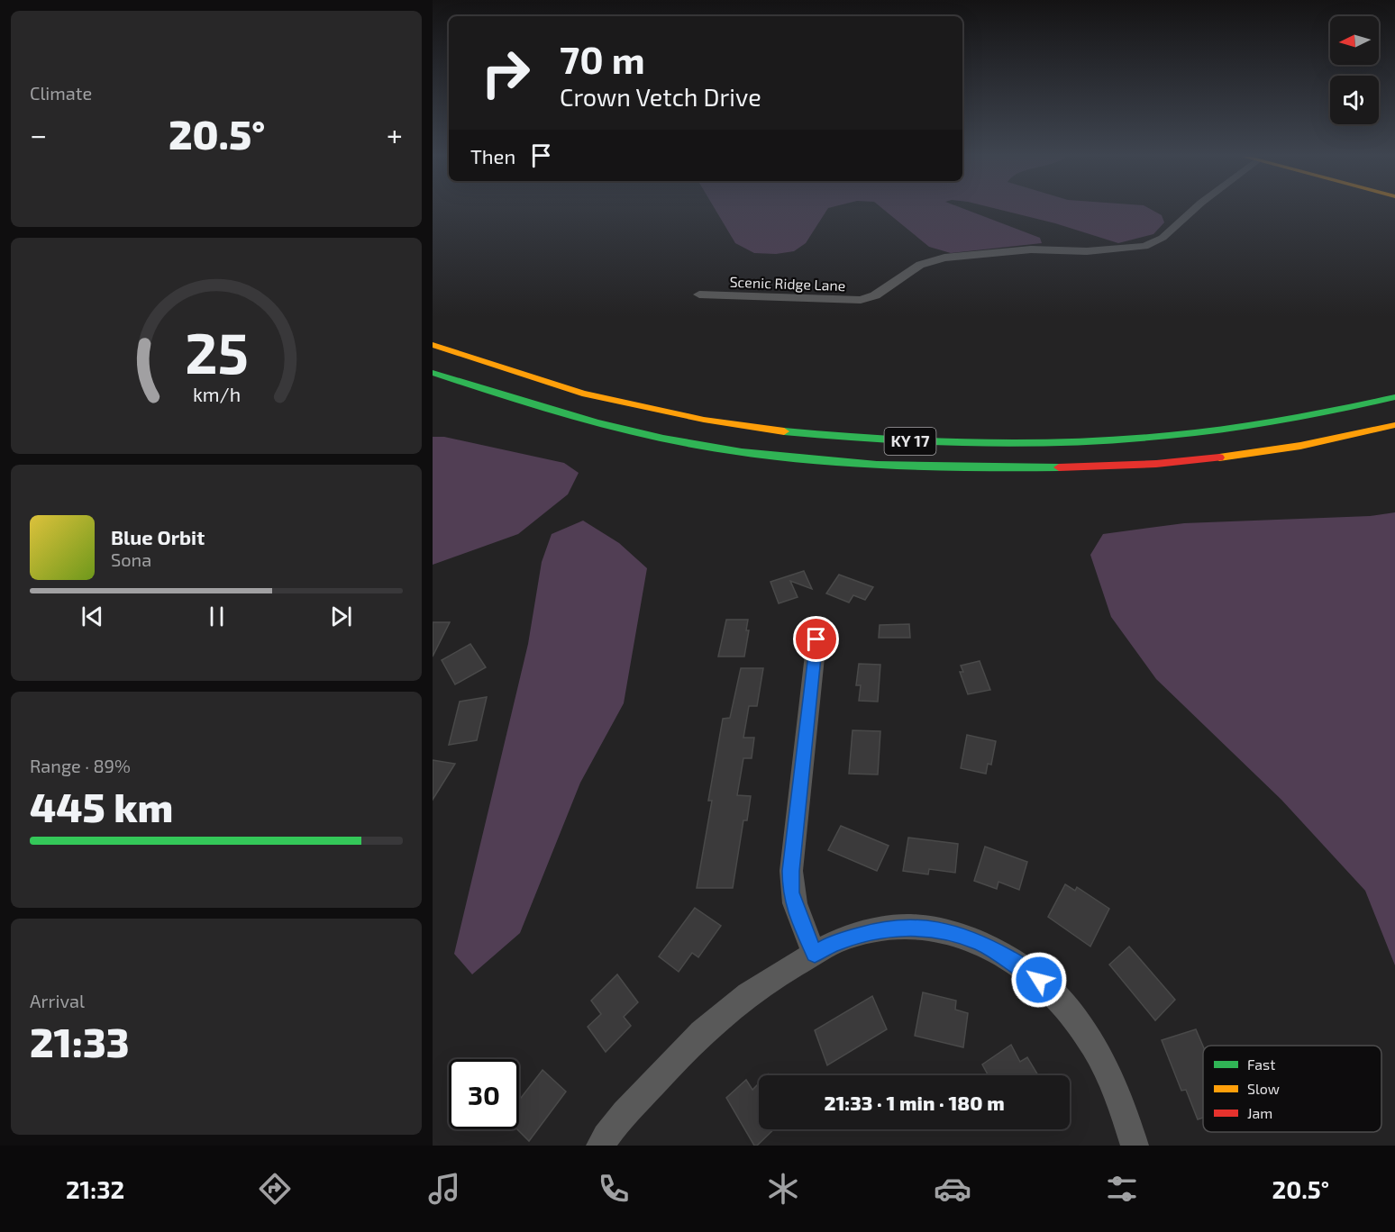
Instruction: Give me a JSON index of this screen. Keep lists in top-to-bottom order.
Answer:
{
  "streets": {
    "main road": ["KY 17"],
    "street": ["Scenic Ridge Lane"]
  },
  "legend": ["Fast", "Slow", "Jam"],
  "north": "left",
  "page": {
    "tile": [
      "Climate",
      ["Range · 89%", "445 km"],
      ["Arrival", "21:33"]
    ],
    "turn": ["70 m", "Crown Vetch Drive"],
    "heat": ["−", "20.5°", "+"],
    "then": "Then",
    "song": ["Blue Orbit", "Sona"],
    "limit": "30",
    "trip": "21:33 · 1 min · 180 m",
    "tabs": ["21:32", "20.5°"],
    "gauge": ["25", "km/h"]
  }
}
